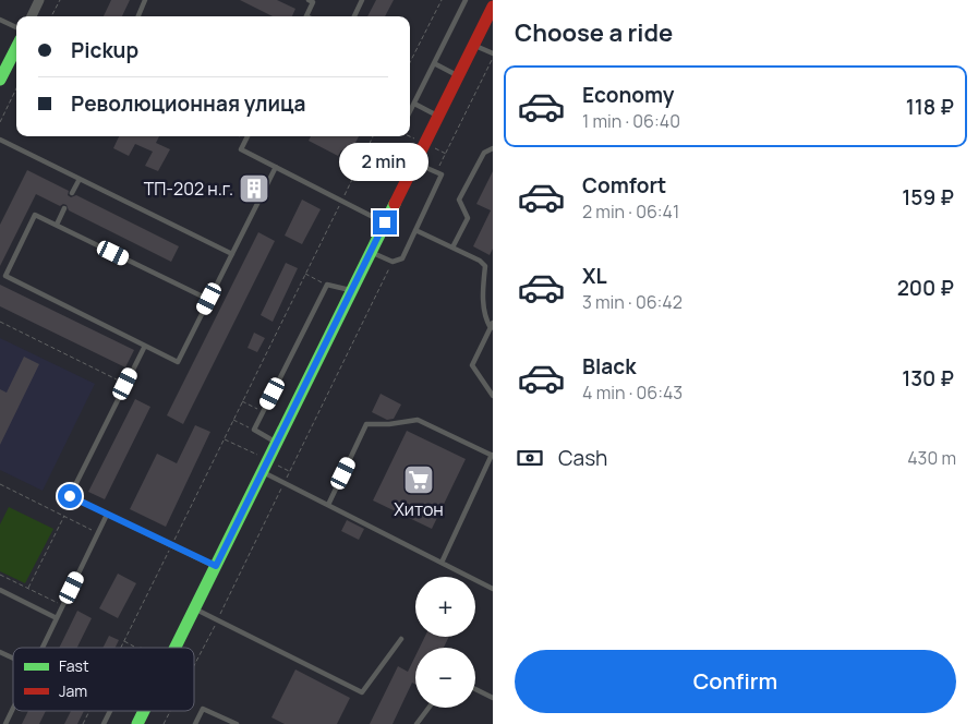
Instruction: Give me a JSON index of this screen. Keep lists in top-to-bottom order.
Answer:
{
  "places": {
    "building": ["ТП-202 н.г."],
    "supermarket": ["Хитон"]
  },
  "legend": ["Fast", "Jam"],
  "page": {
    "heading": "Choose a ride",
    "banner": ["Pickup", "Революционная улица"],
    "list": [
      {
        "name": "Economy",
        "note": "1 min · 06:40",
        "value": "118 ₽"
      },
      {
        "name": "Comfort",
        "note": "2 min · 06:41",
        "value": "159 ₽"
      },
      {
        "name": "XL",
        "note": "3 min · 06:42",
        "value": "200 ₽"
      },
      {
        "name": "Black",
        "note": "4 min · 06:43",
        "value": "130 ₽"
      }
    ],
    "bubble": "2 min",
    "pay": ["Cash", "430 m"],
    "map_buttons": ["+", "−"],
    "buttons": "Confirm"
  }
}
